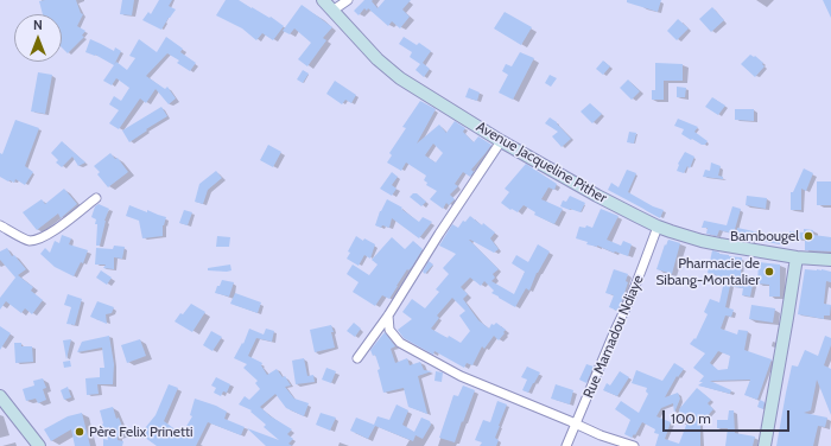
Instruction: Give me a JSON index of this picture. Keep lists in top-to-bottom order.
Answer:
{
  "streets": {
    "street": ["Avenue Jacqueline Pither", "Rue Mamadou Ndiaye"]
  },
  "crossings": [
    ["Avenue Jacqueline Pither", "Rue Mamadou Ndiaye"]
  ],
  "places": ["Bambougel", "Pharmacie de Sibang-Montalier", "Père Felix Prinetti"],
  "scale_bar": "100 m",
  "north": "top"
}
